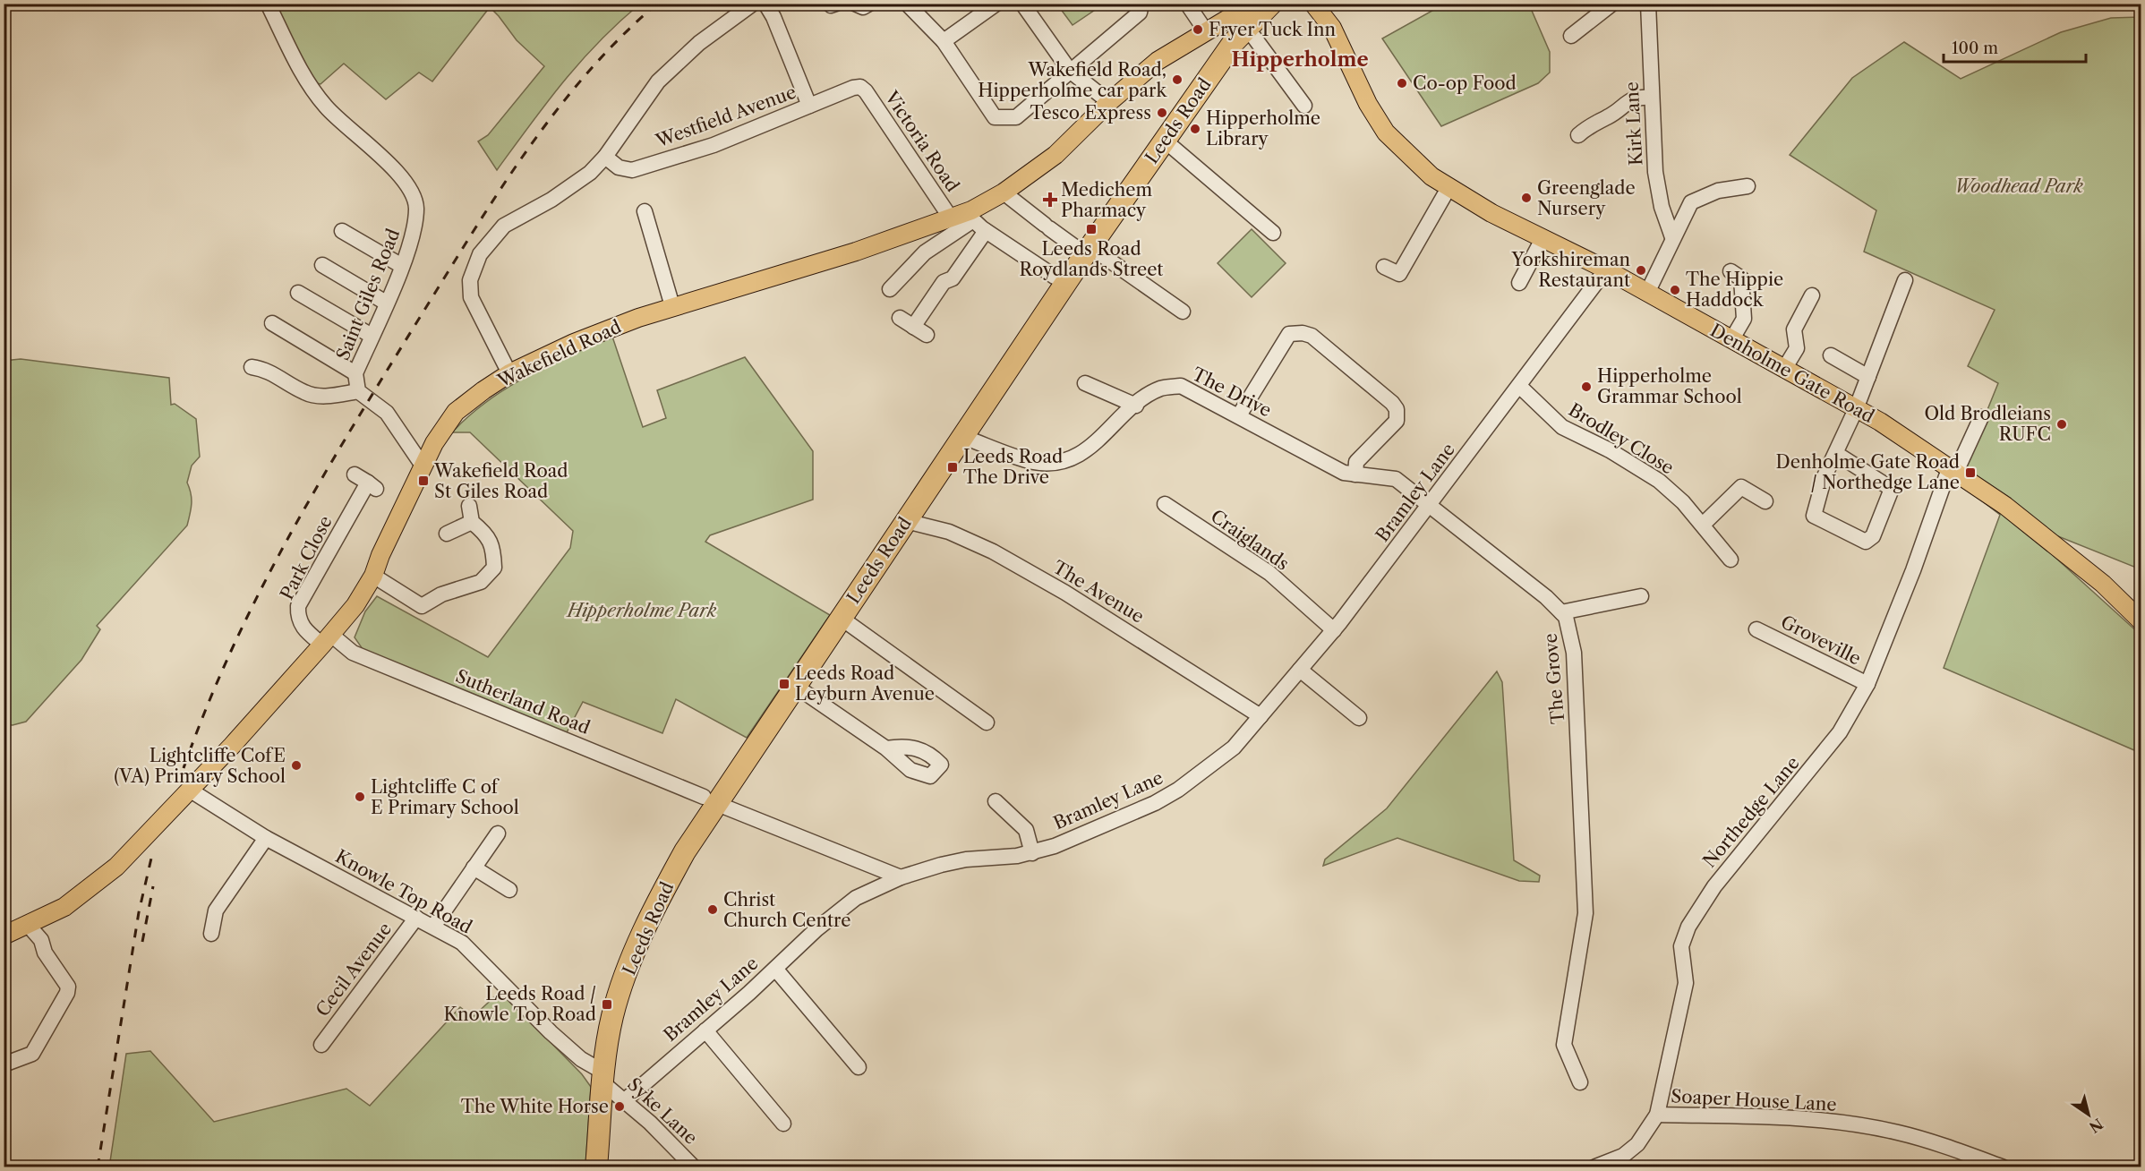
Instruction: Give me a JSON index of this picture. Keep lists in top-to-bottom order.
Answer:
{
  "streets": {
    "highway": ["Leeds Road"],
    "main road": ["Wakefield Road", "Denholme Gate Road"],
    "street": [
      "Westfield Avenue",
      "Kirk Lane",
      "Victoria Road",
      "Saint Giles Road",
      "The Drive",
      "Brodley Close",
      "Bramley Lane",
      "Craiglands",
      "Park Close",
      "The Avenue",
      "Groveville",
      "The Grove",
      "Sutherland Road",
      "Northedge Lane",
      "Knowle Top Road",
      "Cecil Avenue",
      "Soaper House Lane",
      "Syke Lane"
    ]
  },
  "crossings": [
    ["Westfield Avenue", "Victoria Road"],
    ["Leeds Road", "Wakefield Road"],
    ["Leeds Road", "The Drive"],
    ["Leeds Road", "The Avenue"],
    ["Leeds Road", "Sutherland Road"],
    ["Leeds Road", "Knowle Top Road"],
    ["Leeds Road", "Syke Lane"],
    ["Victoria Road", "Wakefield Road"],
    ["Wakefield Road", "Park Close"],
    ["Wakefield Road", "Sutherland Road"],
    ["Wakefield Road", "Knowle Top Road"],
    ["Denholme Gate Road", "Bramley Lane"],
    ["Denholme Gate Road", "Northedge Lane"],
    ["The Drive", "Bramley Lane"],
    ["The Drive", "The Grove"],
    ["Brodley Close", "Bramley Lane"],
    ["Bramley Lane", "Craiglands"],
    ["Bramley Lane", "The Avenue"],
    ["Bramley Lane", "The Grove"],
    ["Bramley Lane", "Sutherland Road"],
    ["Bramley Lane", "Syke Lane"],
    ["Park Close", "Sutherland Road"],
    ["Groveville", "Northedge Lane"],
    ["Northedge Lane", "Soaper House Lane"],
    ["Knowle Top Road", "Cecil Avenue"],
    ["Knowle Top Road", "Syke Lane"]
  ],
  "districts": ["Hipperholme"],
  "parks": ["Woodhead Park", "Hipperholme Park"],
  "places": {
    "other": [
      "Fryer Tuck Inn",
      "Wakefield Road, Hipperholme car park",
      "Co-op Food",
      "Tesco Express",
      "Hipperholme Library",
      "Greenglade Nursery",
      "Yorkshireman Restaurant",
      "The Hippie Haddock",
      "Hipperholme Grammar School",
      "Old Brodleians RUFC",
      "Lightcliffe CofE (VA) Primary School",
      "Lightcliffe C of E Primary School",
      "Christ Church Centre",
      "The White Horse"
    ],
    "health": ["Medichem Pharmacy"],
    "transit": [
      "Leeds Road Roydlands Street",
      "Leeds Road The Drive",
      "Denholme Gate Road / Northedge Lane",
      "Wakefield Road St Giles Road",
      "Leeds Road Leyburn Avenue",
      "Leeds Road / Knowle Top Road"
    ]
  },
  "scale_bar": "100 m",
  "north": "bottom right"
}
